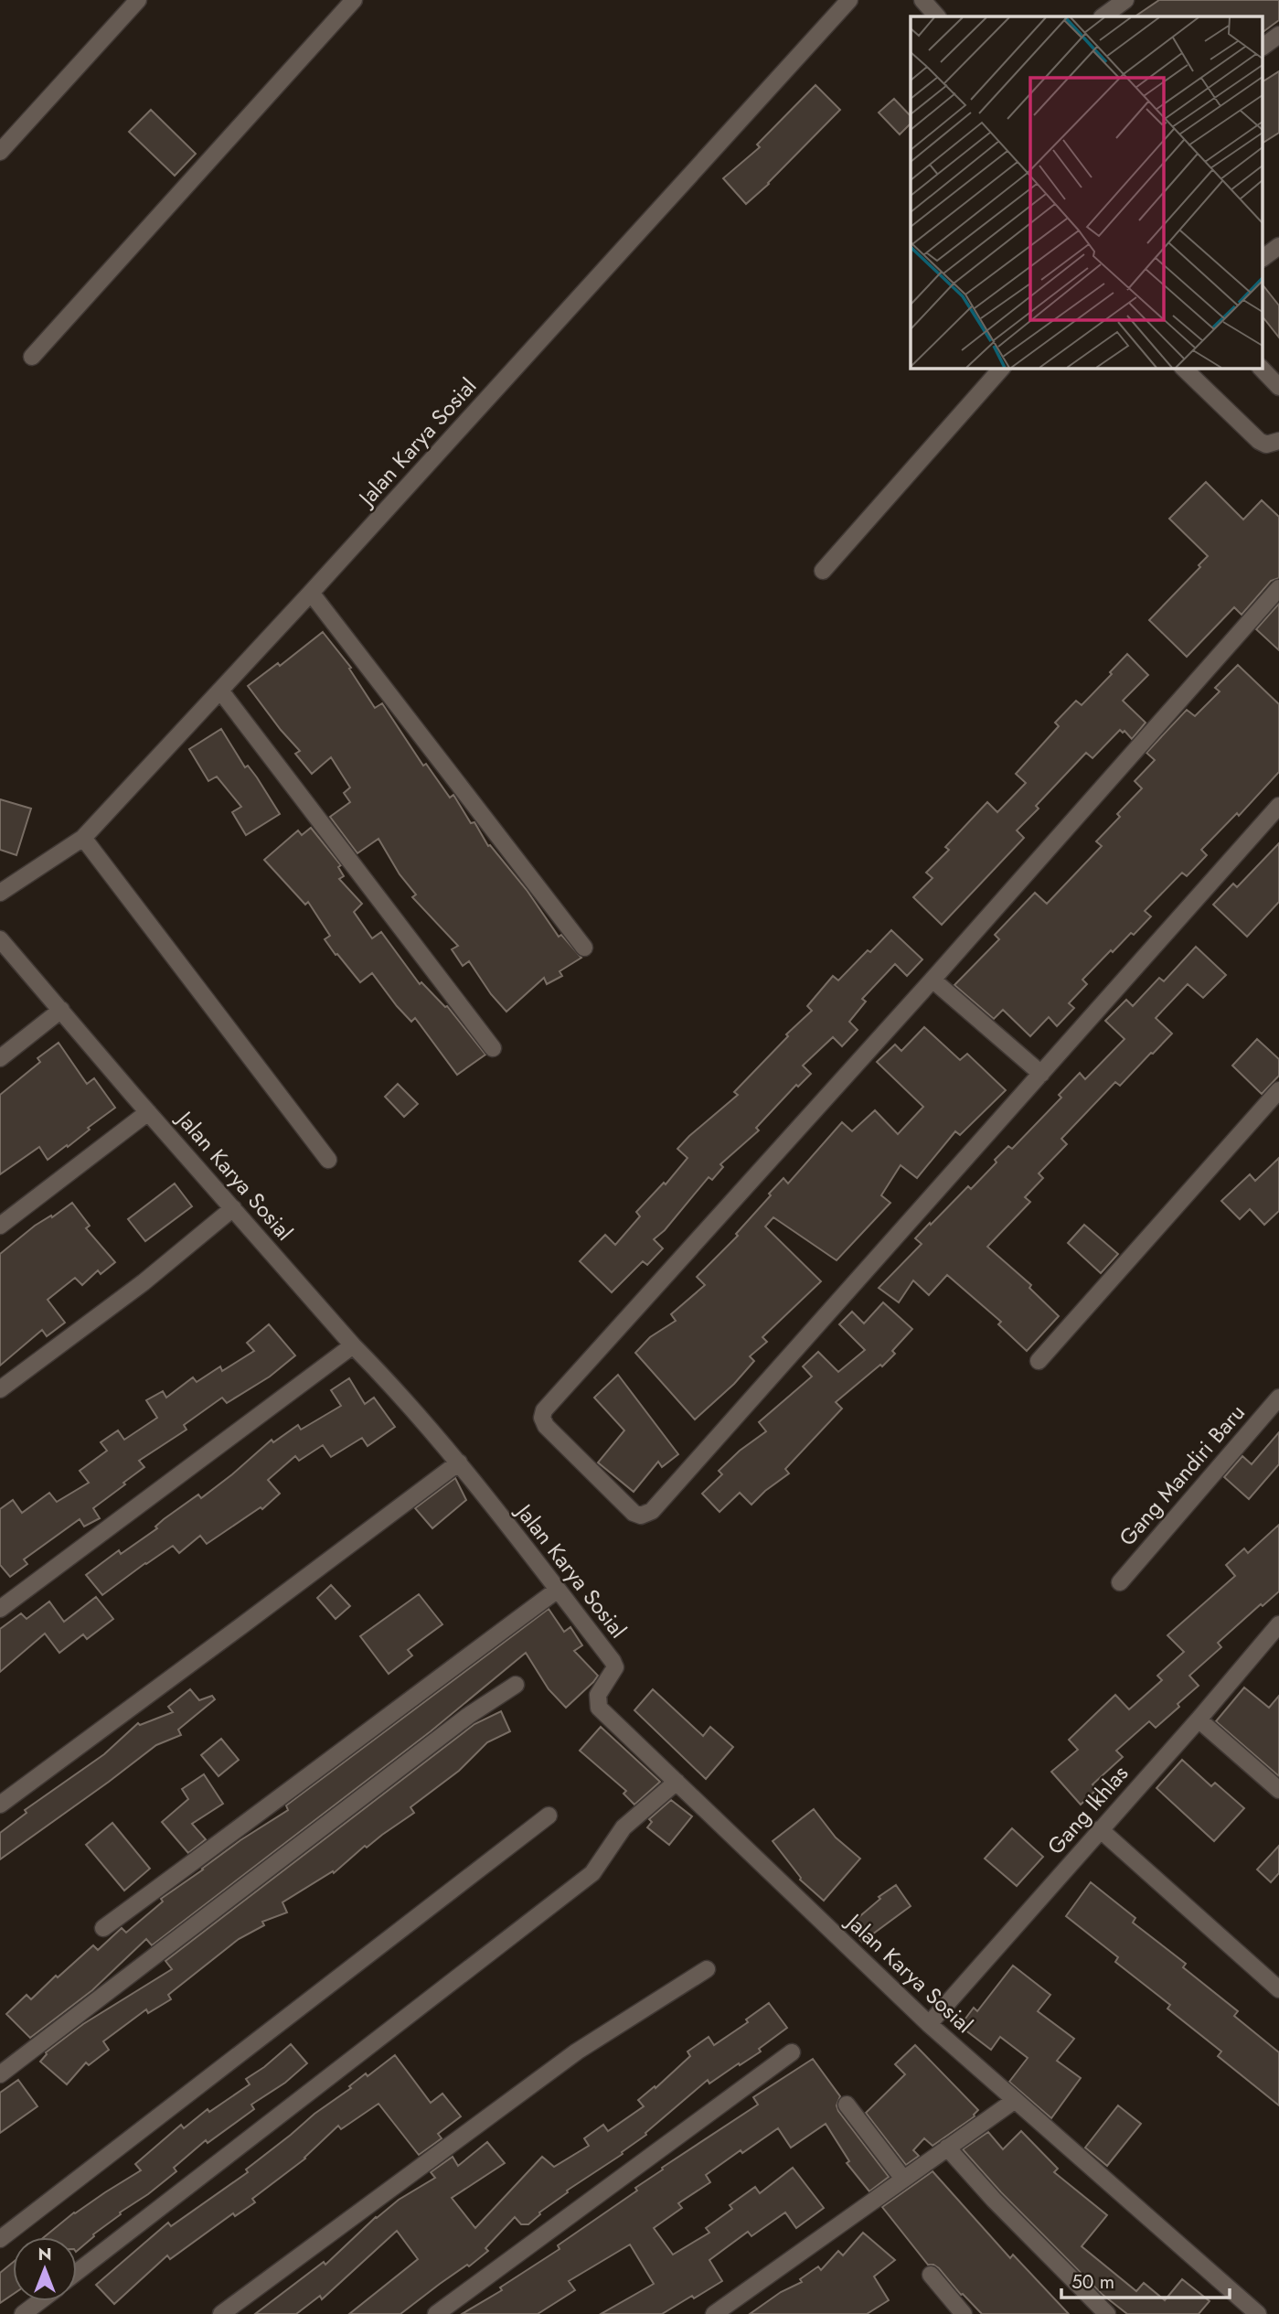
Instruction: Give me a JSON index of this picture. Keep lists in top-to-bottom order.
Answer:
{
  "streets": {
    "street": ["Jalan Karya Sosial", "Gang Mandiri Baru", "Gang Ikhlas"]
  },
  "crossings": [
    ["Jalan Karya Sosial", "Gang Ikhlas"]
  ],
  "scale_bar": "50 m",
  "north": "top"
}
